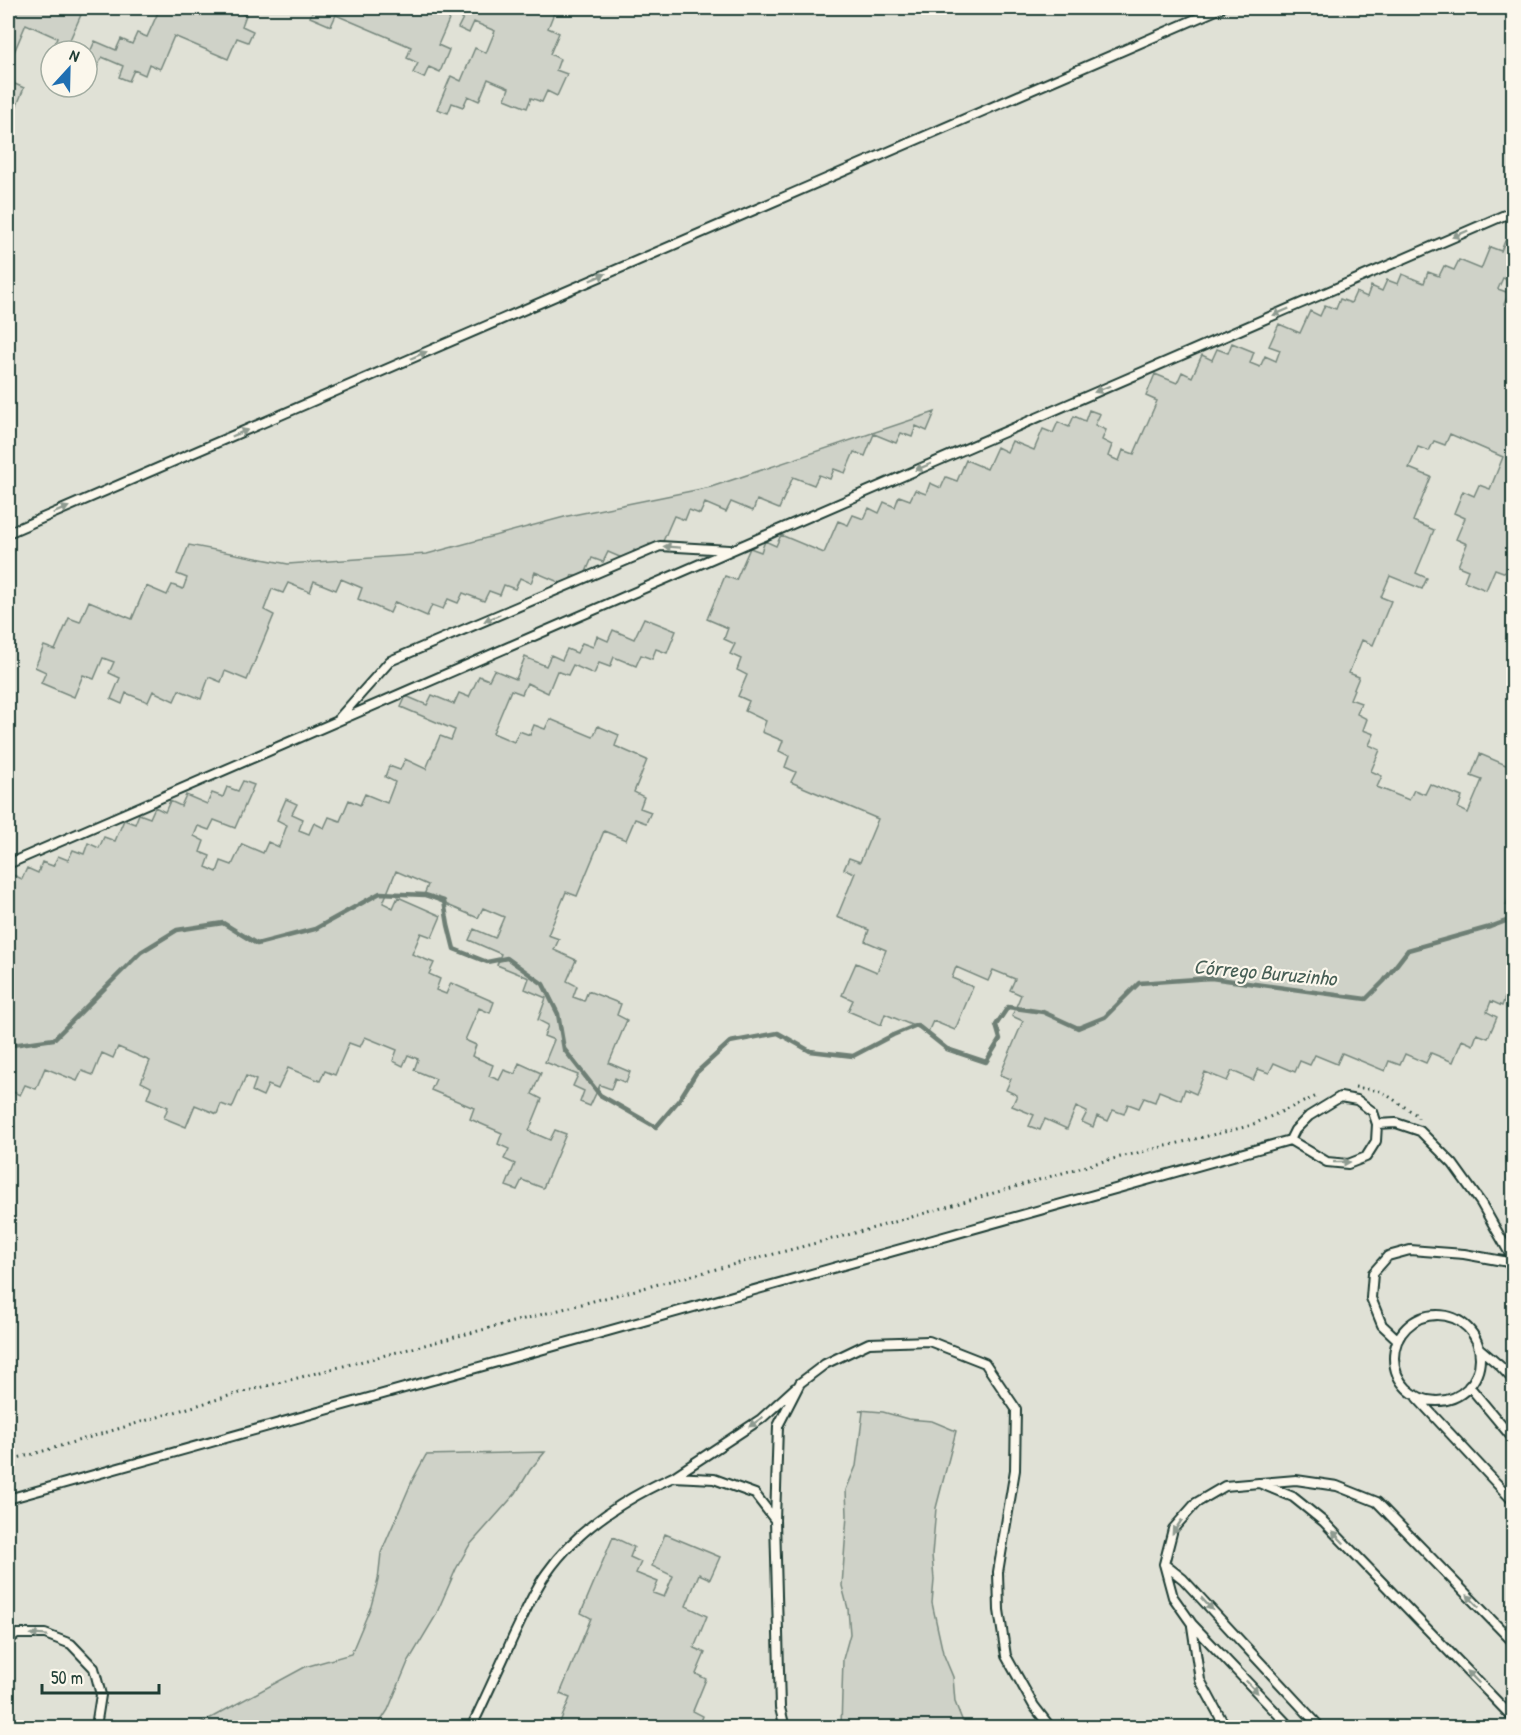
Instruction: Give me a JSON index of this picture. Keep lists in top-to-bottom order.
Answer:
{
  "water": ["Córrego Buruzinho"],
  "scale_bar": "50 m",
  "north": "top"
}
